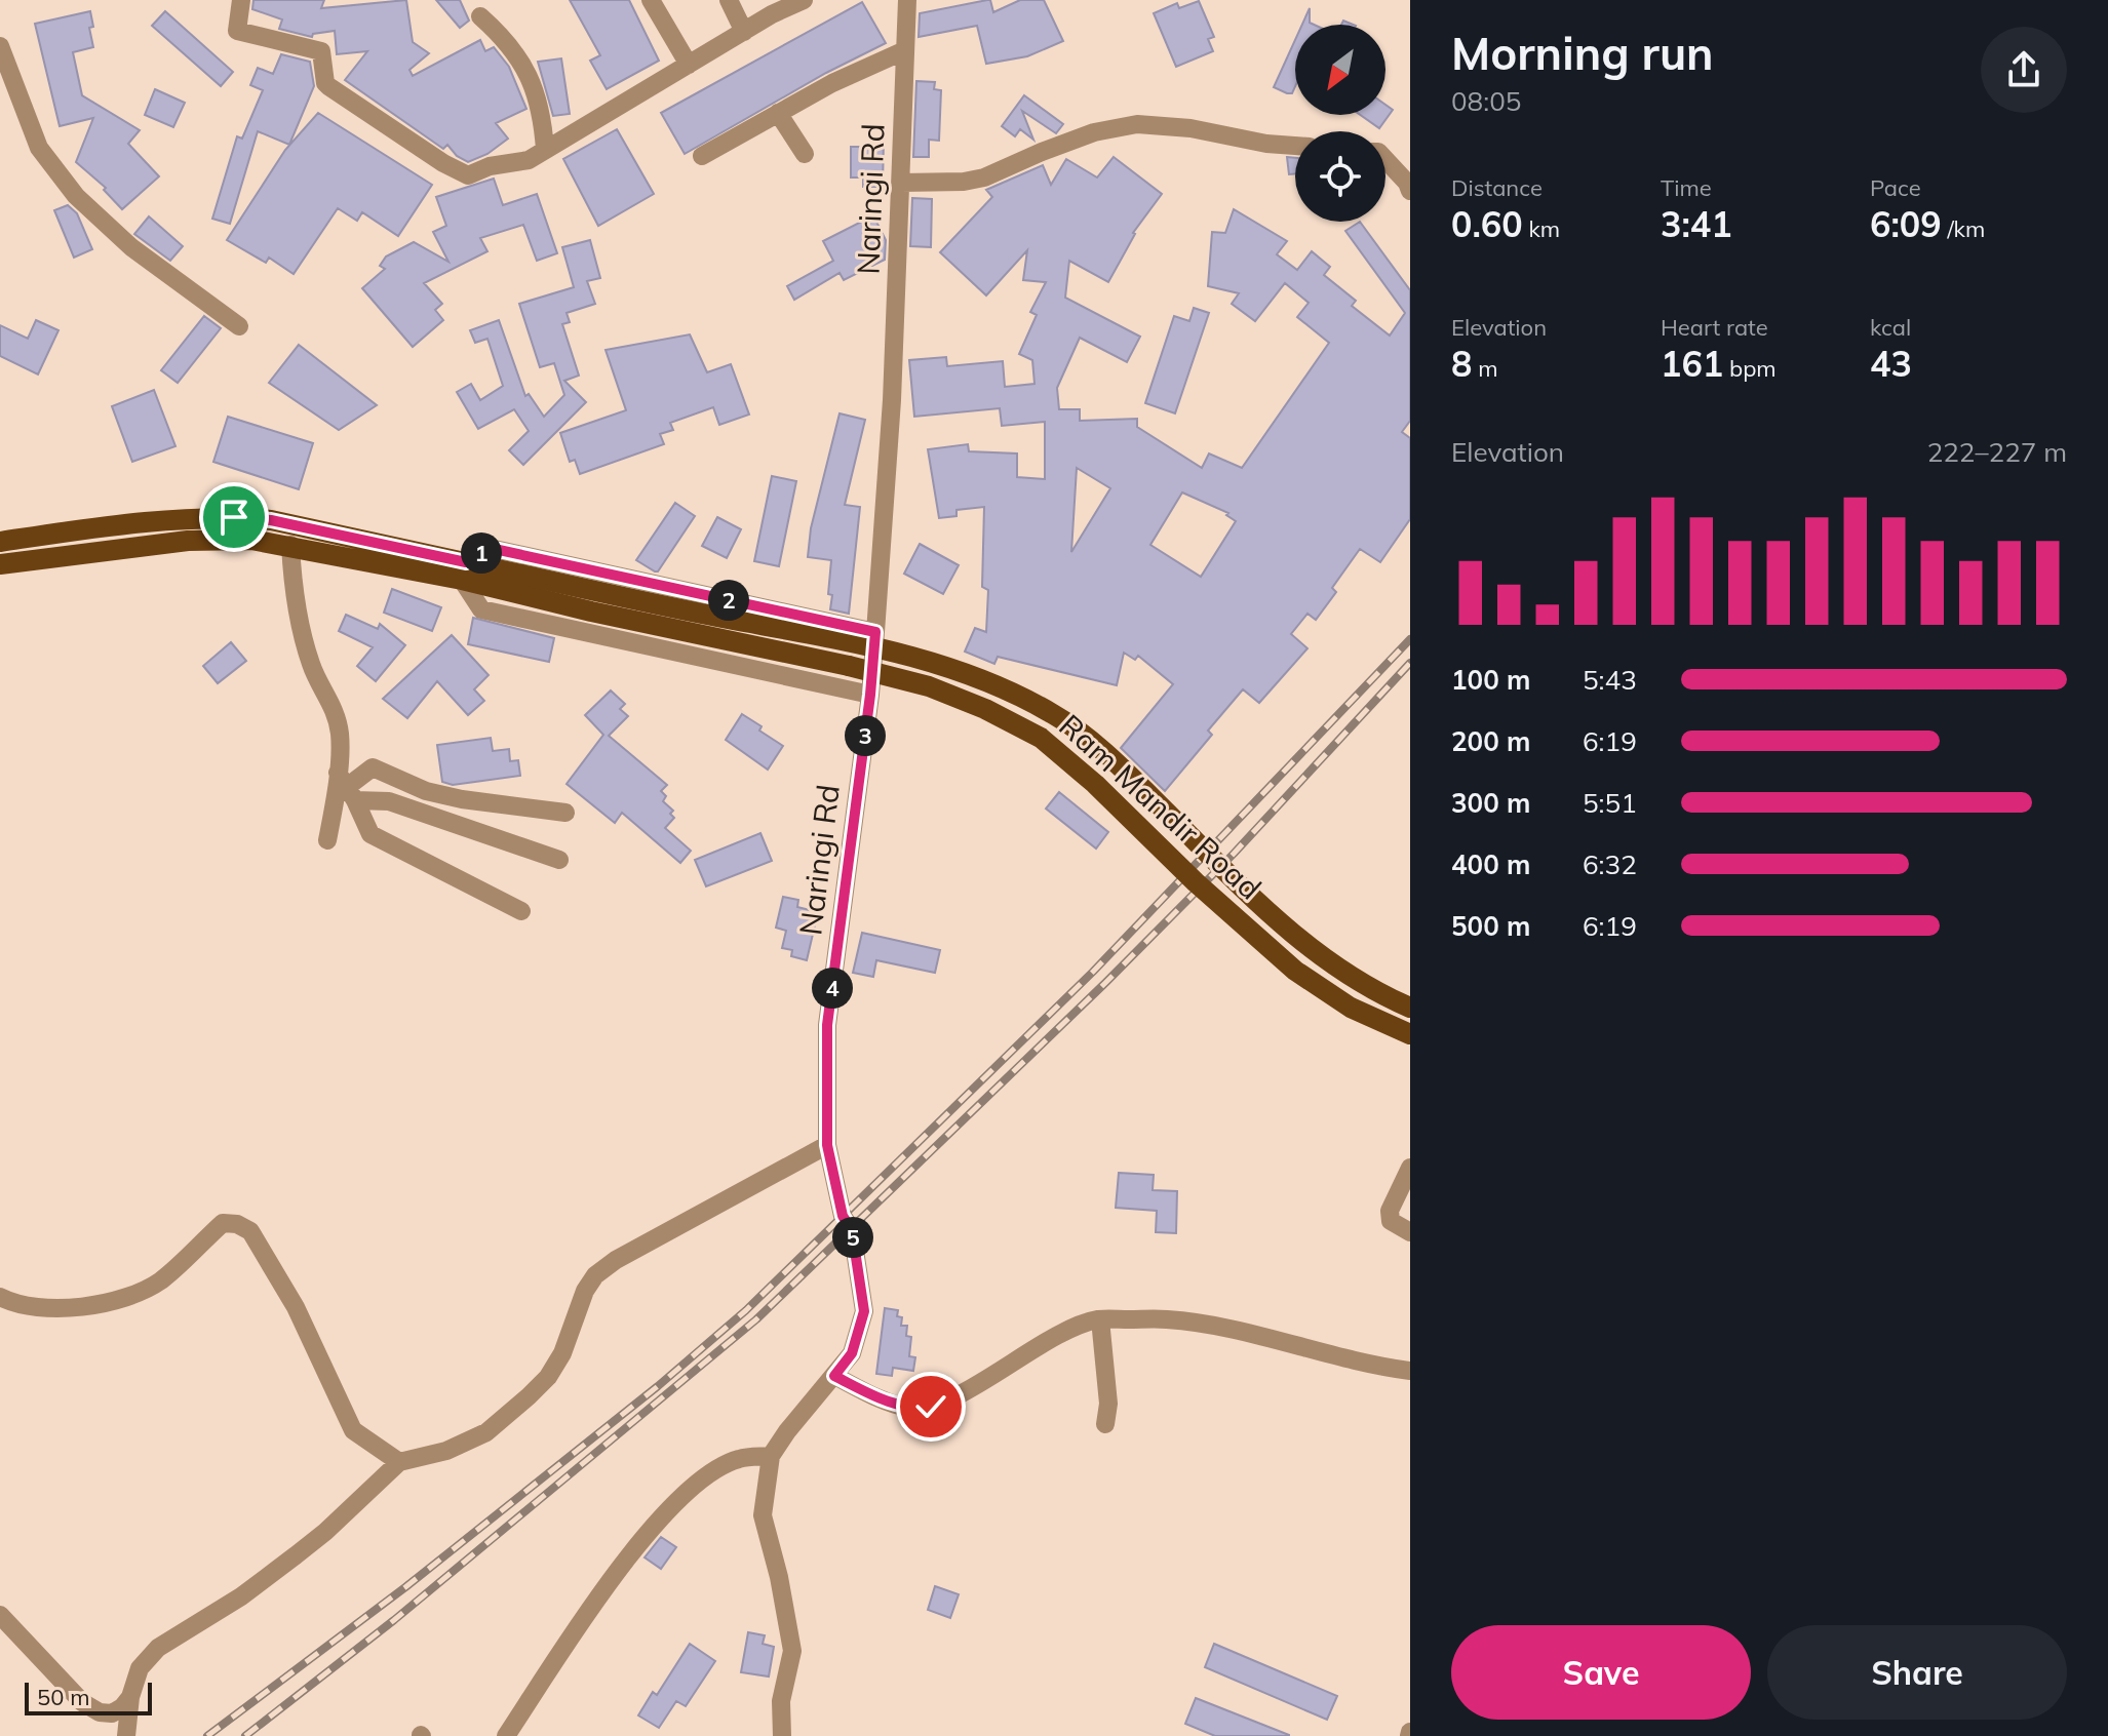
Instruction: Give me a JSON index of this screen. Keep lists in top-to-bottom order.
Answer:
{
  "streets": {
    "main road": ["Ram Mandir Road"],
    "street": ["Naringi Rd"]
  },
  "scale_bar": "50 m",
  "north": "bottom left",
  "page": {
    "heading": ["Morning run", "08:05"],
    "stats": [
      ["Distance", "0.60 km"],
      ["Time", "3:41"],
      ["Pace", "6:09 /km"],
      ["Elevation", "8 m"],
      ["Heart rate", "161 bpm"],
      ["kcal", "43"]
    ],
    "chart": ["Elevation", "222–227 m"],
    "pins": [
      "1",
      "2",
      "3",
      "4",
      "5"
    ],
    "list": [
      {
        "name": "100 m",
        "note": "5:43"
      },
      {
        "name": "200 m",
        "note": "6:19"
      },
      {
        "name": "300 m",
        "note": "5:51"
      },
      {
        "name": "400 m",
        "note": "6:32"
      },
      {
        "name": "500 m",
        "note": "6:19"
      }
    ],
    "buttons": ["Save", "Share"],
    "scale": "50 m"
  }
}
